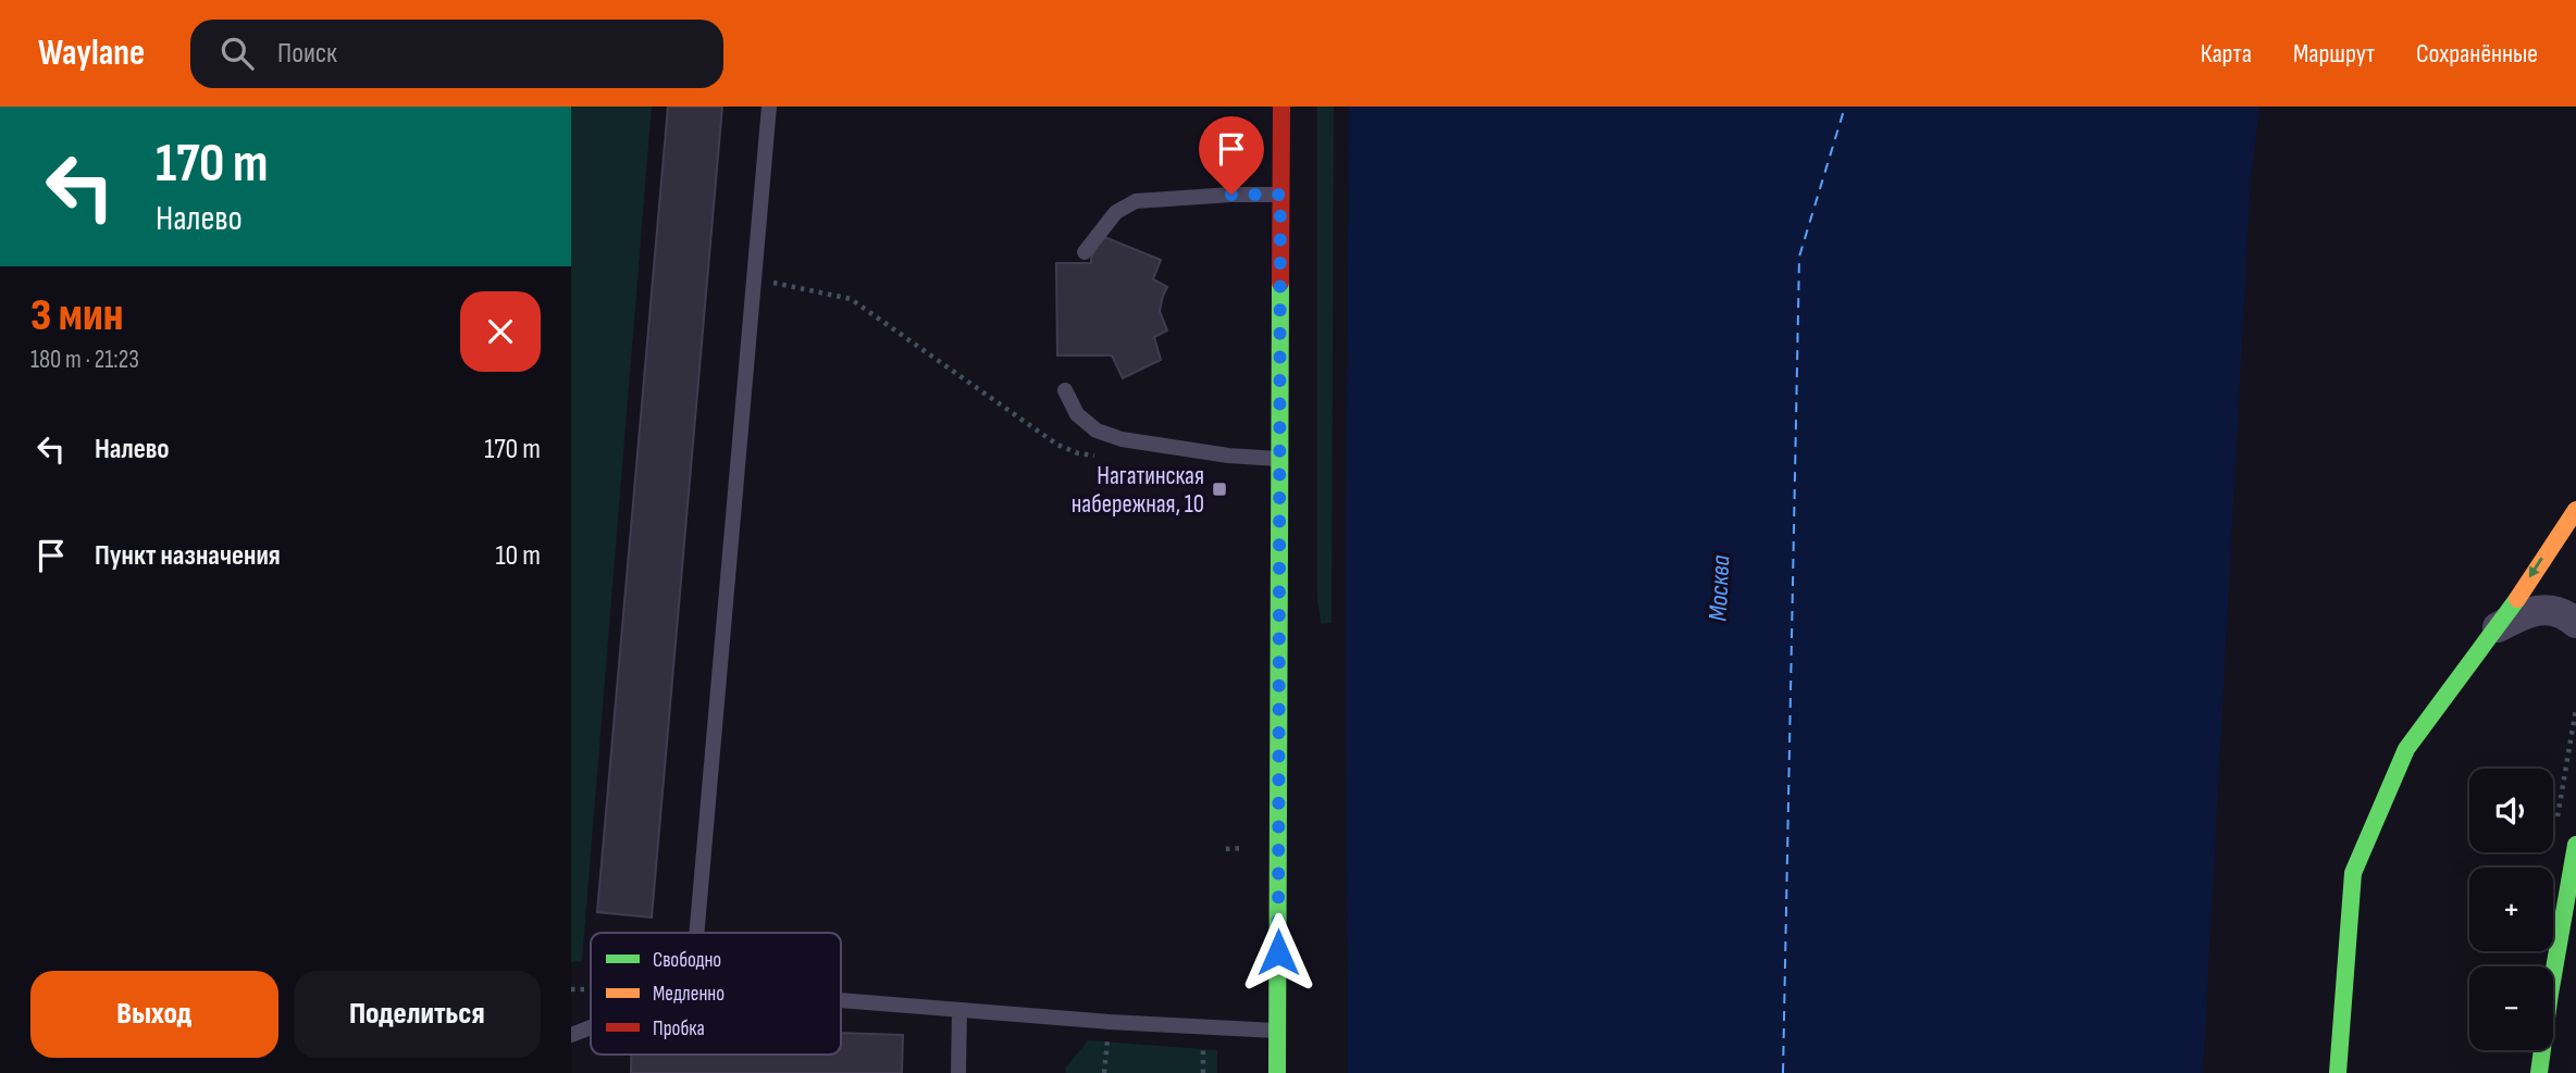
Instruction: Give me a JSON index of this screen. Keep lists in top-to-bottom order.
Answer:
{
  "water": ["Москва"],
  "places": {
    "transit": ["Нагатинская набережная, 10"]
  },
  "legend": ["Свободно", "Медленно", "Пробка"],
  "page": {
    "header": "Waylane",
    "search": "Поиск",
    "nav": ["Карта", "Маршрут", "Сохранённые"],
    "turn": ["170 m", "Налево"],
    "heading": ["3 мин", "180 m · 21:23"],
    "list": [
      {
        "name": "Налево",
        "value": "170 m"
      },
      {
        "name": "Пункт назначения",
        "value": "10 m"
      }
    ],
    "map_buttons": ["+", "−"],
    "buttons": ["Выход", "Поделиться"]
  }
}
